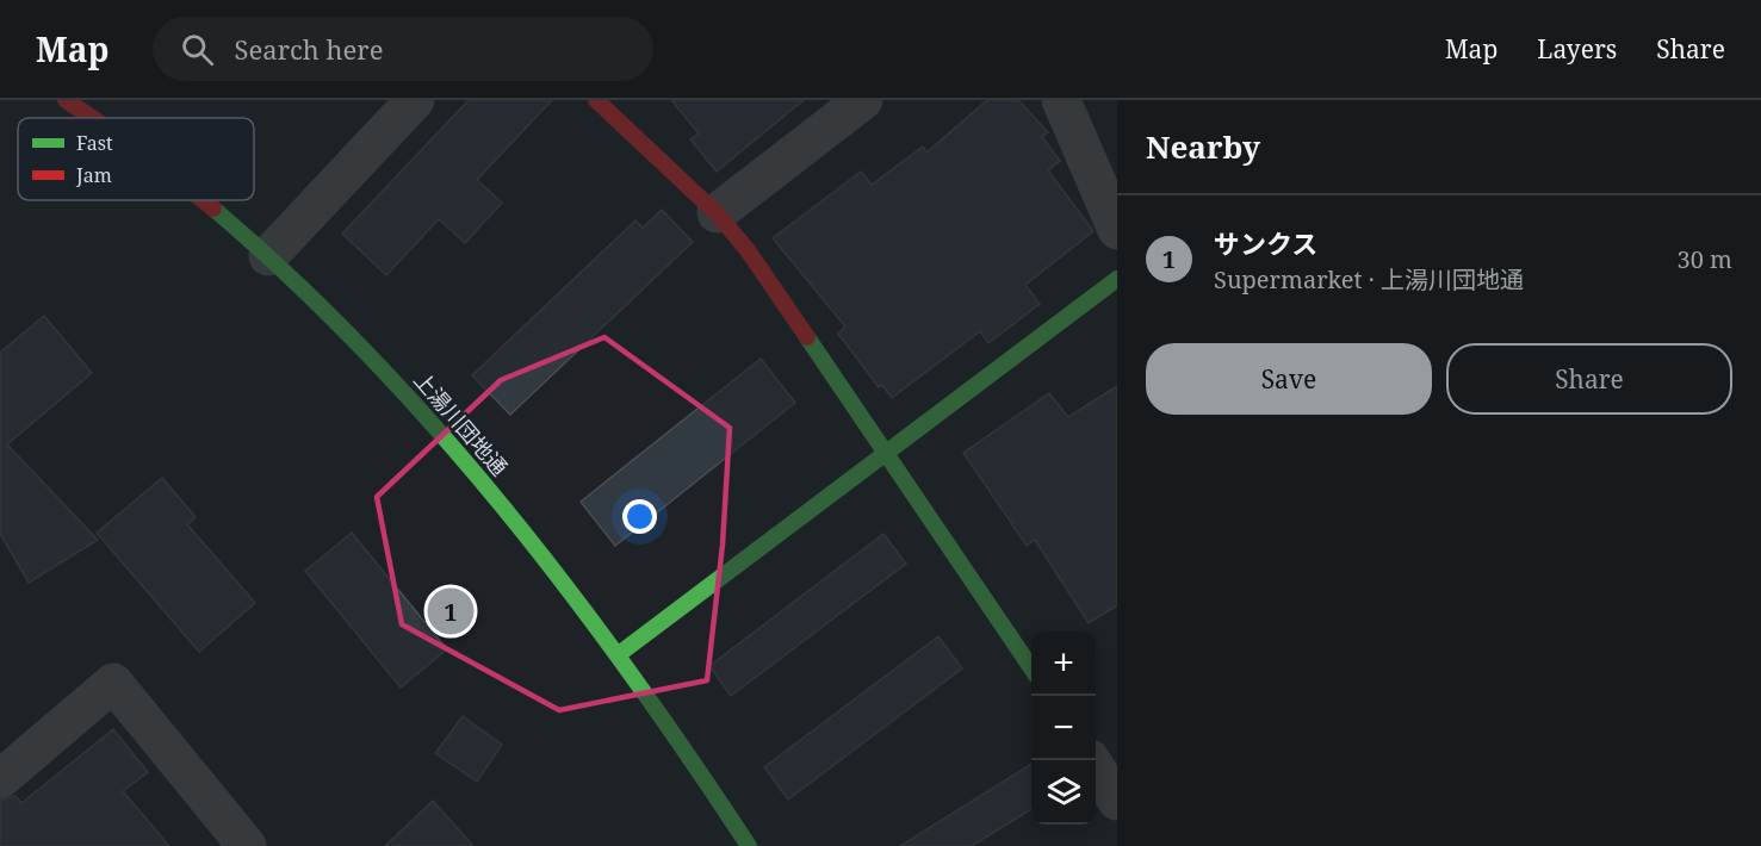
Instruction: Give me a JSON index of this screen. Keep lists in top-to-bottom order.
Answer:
{
  "streets": {
    "street": ["上湯川団地通"]
  },
  "legend": ["Fast", "Jam"],
  "page": {
    "header": "Map",
    "search": "Search here",
    "nav": ["Map", "Layers", "Share"],
    "heading": "Nearby",
    "list": [
      {
        "mark": "1",
        "name": "サンクス",
        "note": "Supermarket · 上湯川団地通",
        "value": "30 m"
      }
    ],
    "buttons": ["Save", "Share"],
    "pins": "1",
    "map_buttons": ["+", "−"]
  }
}
